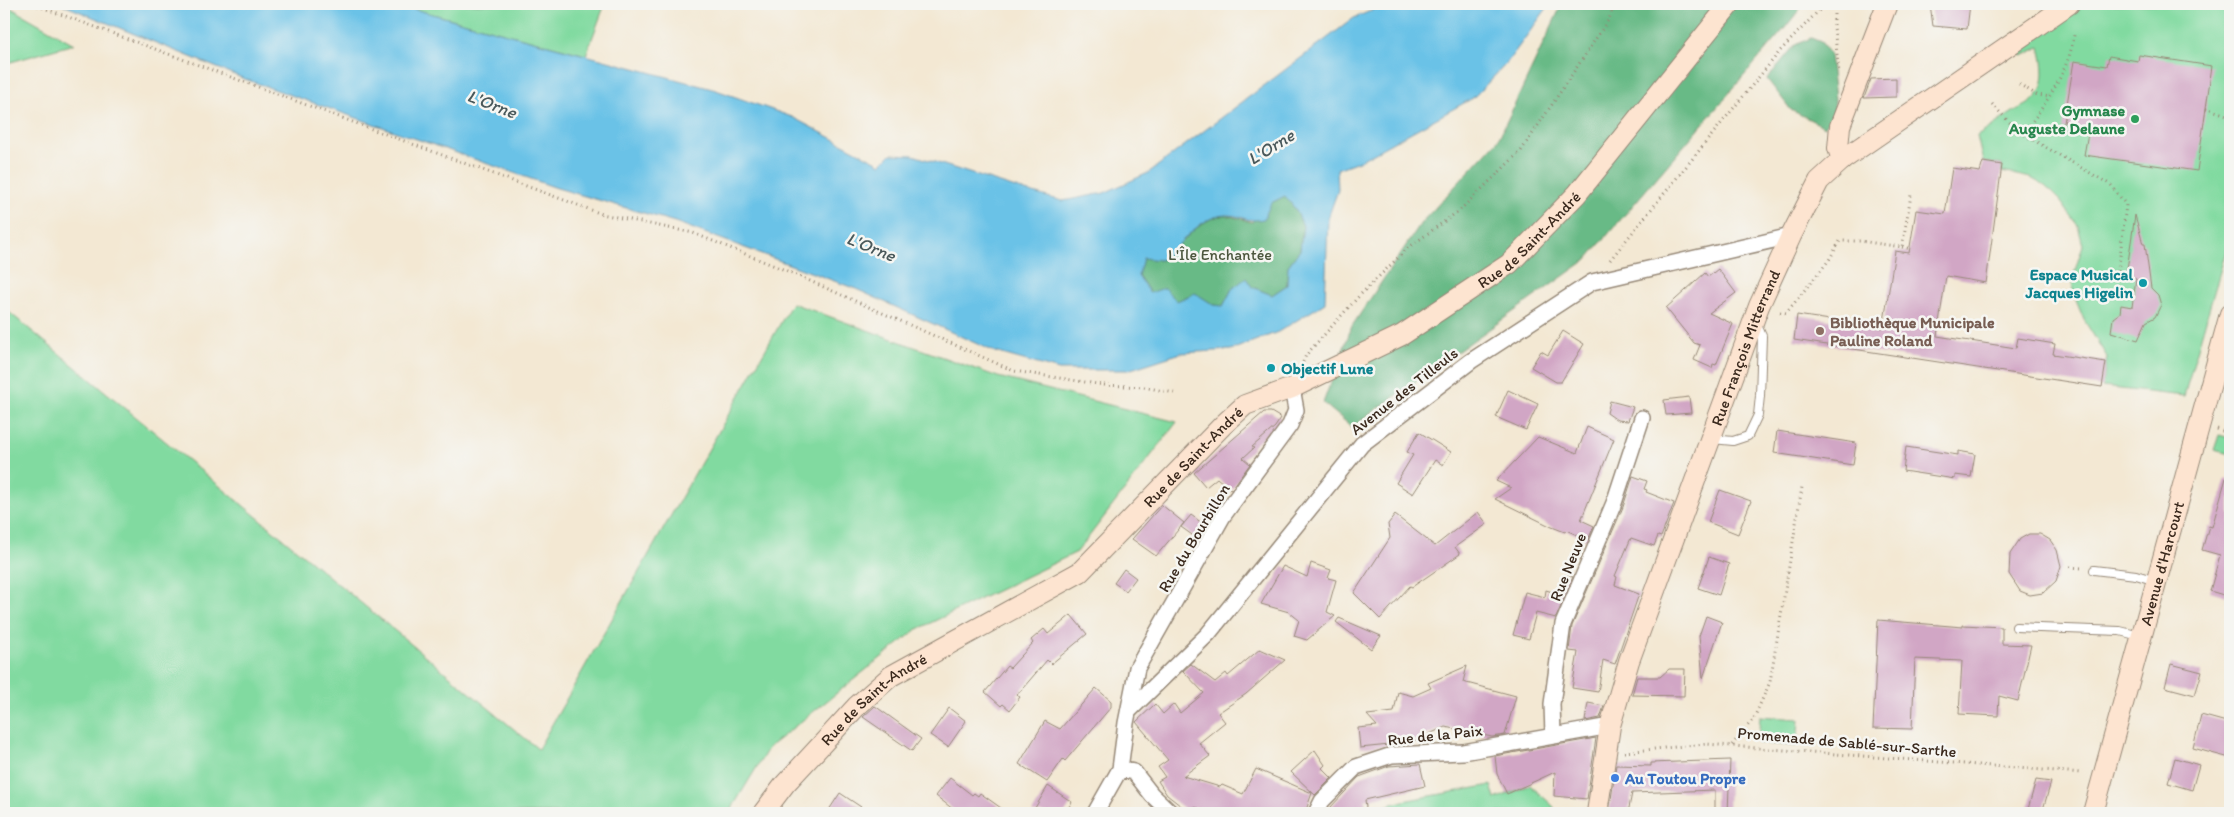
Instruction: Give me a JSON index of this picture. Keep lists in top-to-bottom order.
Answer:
{
  "streets": {
    "street": [
      "Rue de Saint-André",
      "Rue François Mitterrand",
      "Avenue des Tilleuls",
      "Rue du Bourbillon",
      "Avenue d'Harcourt",
      "Rue Neuve",
      "Rue de la Paix"
    ],
    "path": ["Promenade de Sablé-sur-Sarthe"]
  },
  "crossings": [
    ["Rue de Saint-André", "Rue du Bourbillon"],
    ["Rue François Mitterrand", "Avenue des Tilleuls"],
    ["Rue François Mitterrand", "Rue de la Paix"],
    ["Avenue des Tilleuls", "Rue du Bourbillon"],
    ["Rue Neuve", "Rue de la Paix"]
  ],
  "water": ["L'Orne"],
  "parks": ["L'Île Enchantée"],
  "places": [
    "Gymnase Auguste Delaune",
    "Espace Musical Jacques Higelin",
    "Bibliothèque Municipale Pauline Roland",
    "Objectif Lune",
    "Au Toutou Propre"
  ]
}
